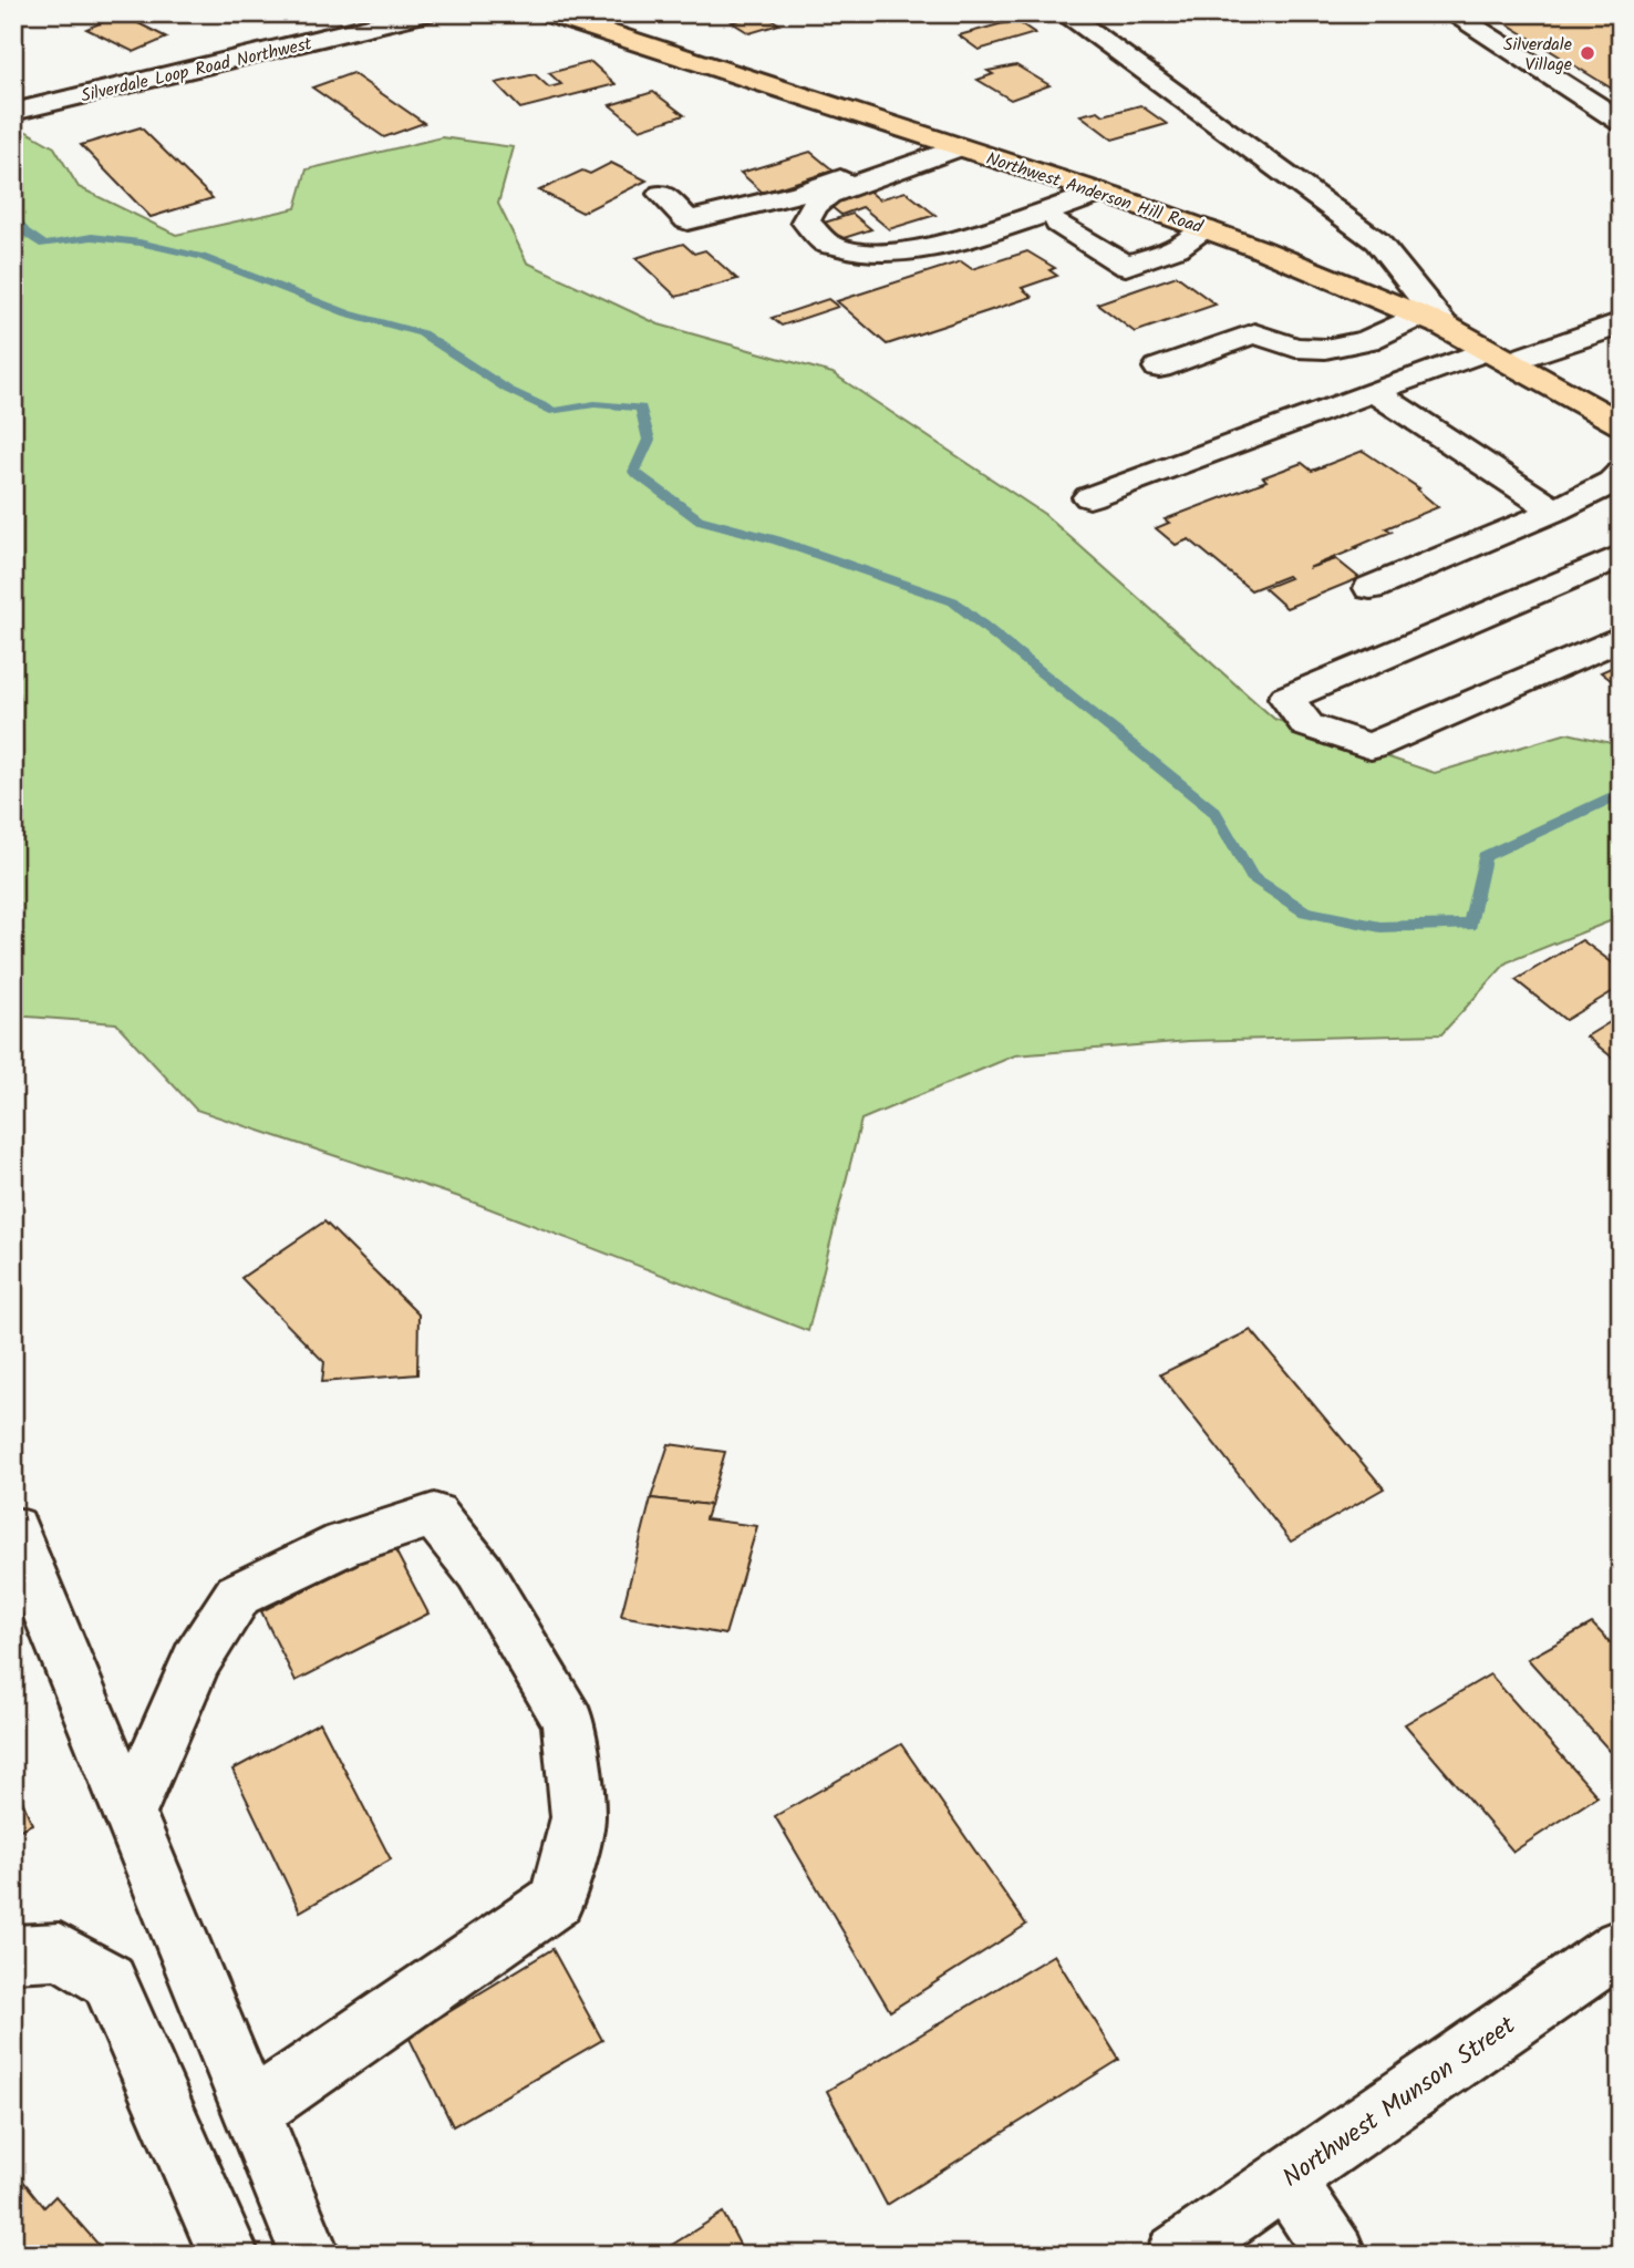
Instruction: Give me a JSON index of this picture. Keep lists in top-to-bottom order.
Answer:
{
  "streets": {
    "main road": ["Northwest Anderson Hill Road"],
    "street": ["Silverdale Loop Road Northwest", "Northwest Munson Street"]
  },
  "places": ["Silverdale Village"]
}
